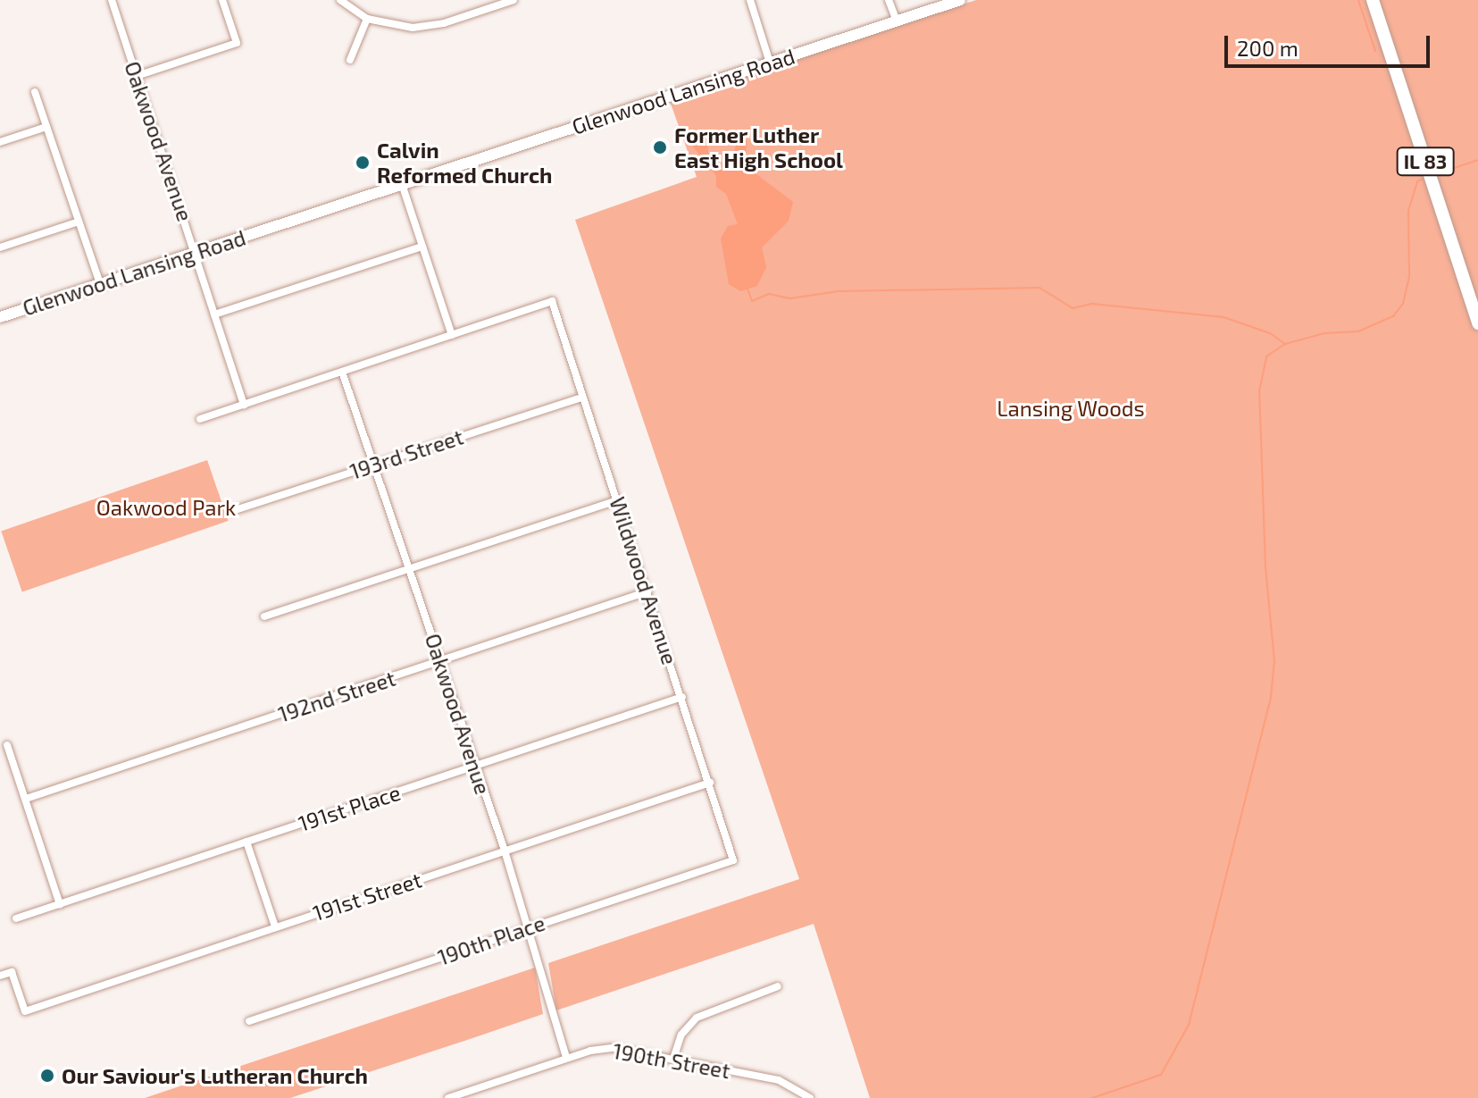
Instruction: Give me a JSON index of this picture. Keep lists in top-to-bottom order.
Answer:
{
  "streets": {
    "main road": ["Glenwood Lansing Road", "IL 83"],
    "street": [
      "Oakwood Avenue",
      "193rd Street",
      "Wildwood Avenue",
      "192nd Street",
      "191st Place",
      "191st Street",
      "190th Place",
      "190th Street"
    ]
  },
  "crossings": [
    ["Glenwood Lansing Road", "Oakwood Avenue"],
    ["Oakwood Avenue", "193rd Street"],
    ["Oakwood Avenue", "192nd Street"],
    ["Oakwood Avenue", "191st Place"],
    ["Oakwood Avenue", "191st Street"],
    ["Oakwood Avenue", "190th Place"],
    ["Oakwood Avenue", "190th Street"],
    ["193rd Street", "Wildwood Avenue"],
    ["Wildwood Avenue", "192nd Street"],
    ["Wildwood Avenue", "191st Place"],
    ["Wildwood Avenue", "191st Street"],
    ["Wildwood Avenue", "190th Place"]
  ],
  "parks": ["Lansing Woods", "Oakwood Park"],
  "places": ["Former Luther East High School", "Calvin Reformed Church", "Our Saviour's Lutheran Church"],
  "scale_bar": "200 m"
}
